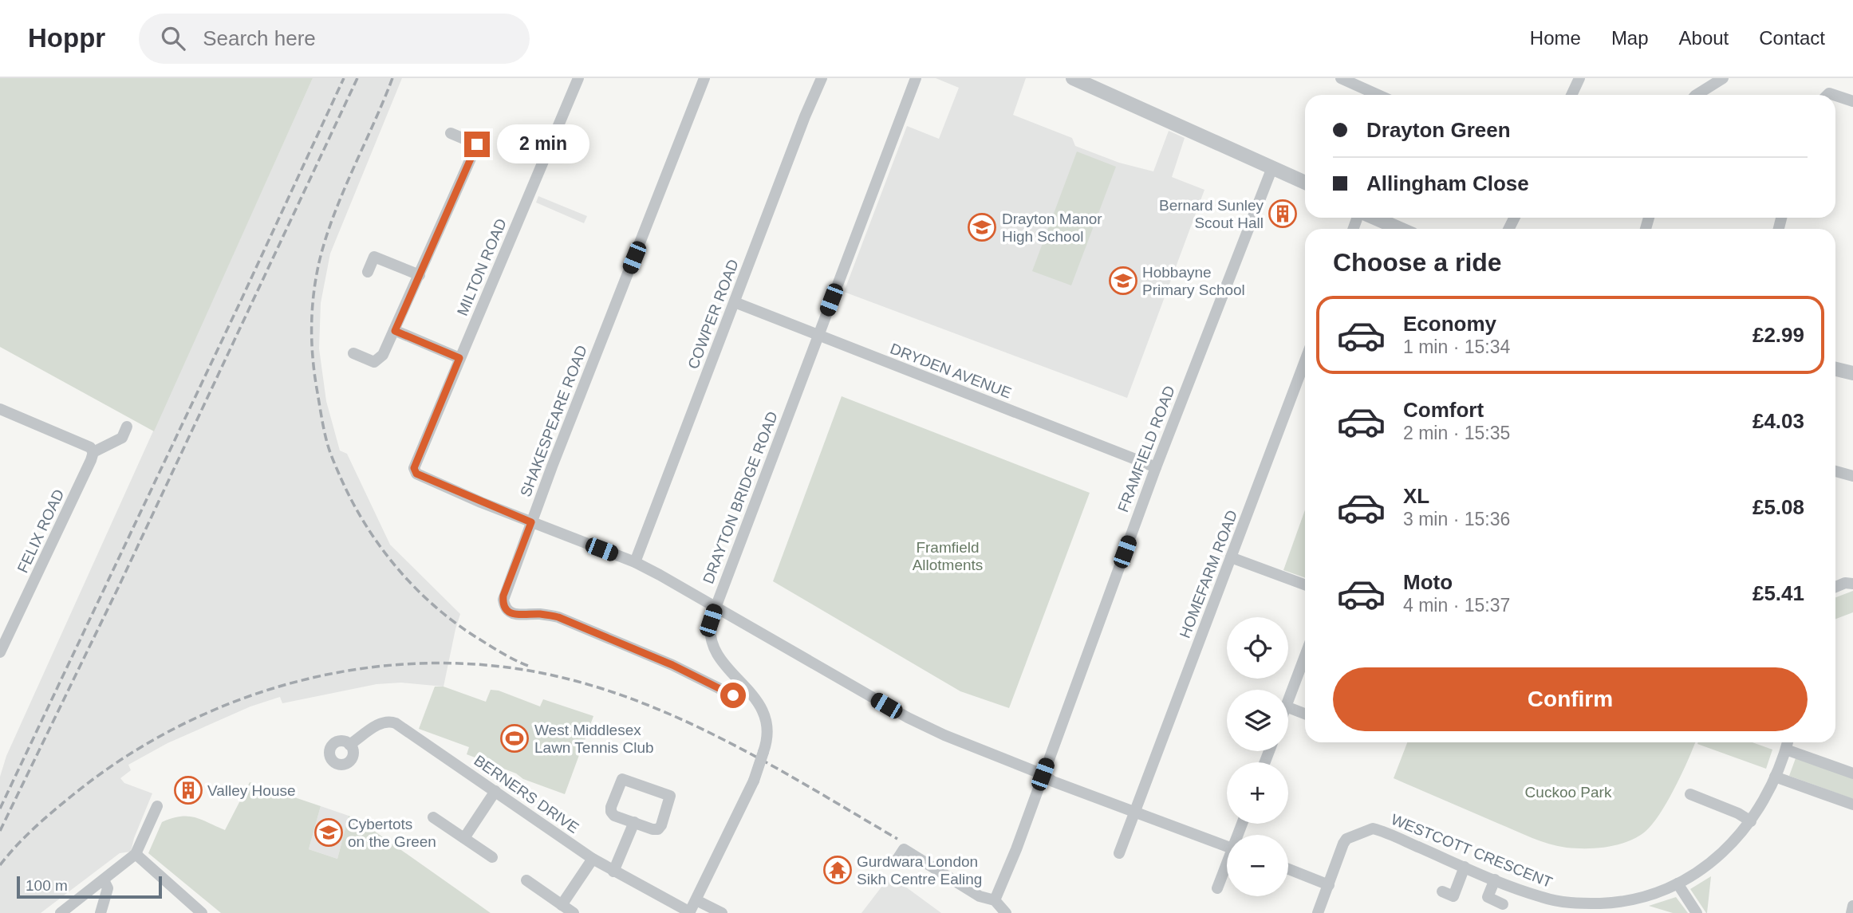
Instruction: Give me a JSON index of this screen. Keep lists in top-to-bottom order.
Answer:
{
  "streets": {
    "street": [
      "MILTON ROAD",
      "COWPER ROAD",
      "DRYDEN AVENUE",
      "SHAKESPEARE ROAD",
      "FRAMFIELD ROAD",
      "DRAYTON BRIDGE ROAD",
      "FELIX ROAD",
      "HOMEFARM ROAD",
      "BERNERS DRIVE",
      "WESTCOTT CRESCENT"
    ]
  },
  "crossings": [
    ["MILTON ROAD", "SHAKESPEARE ROAD"],
    ["COWPER ROAD", "DRYDEN AVENUE"],
    ["DRYDEN AVENUE", "FRAMFIELD ROAD"],
    ["DRYDEN AVENUE", "DRAYTON BRIDGE ROAD"],
    ["DRAYTON BRIDGE ROAD", "BERNERS DRIVE"]
  ],
  "parks": ["Framfield Allotments", "Cuckoo Park"],
  "places": {
    "building": ["Bernard Sunley Scout Hall", "Valley House"],
    "school or university": ["Drayton Manor High School", "Hobbayne Primary School", "Cybertots on the Green"],
    "sports": ["West Middlesex Lawn Tennis Club"],
    "temple": ["Gurdwara London Sikh Centre Ealing"]
  },
  "scale_bar": "100 m",
  "page": {
    "header": "Hoppr",
    "search": "Search here",
    "nav": [
      "Home",
      "Map",
      "About",
      "Contact"
    ],
    "banner": ["Drayton Green", "Allingham Close"],
    "bubble": "2 min",
    "heading": "Choose a ride",
    "list": [
      {
        "name": "Economy",
        "note": "1 min · 15:34",
        "value": "£2.99"
      },
      {
        "name": "Comfort",
        "note": "2 min · 15:35",
        "value": "£4.03"
      },
      {
        "name": "XL",
        "note": "3 min · 15:36",
        "value": "£5.08"
      },
      {
        "name": "Moto",
        "note": "4 min · 15:37",
        "value": "£5.41"
      }
    ],
    "map_buttons": ["+", "−"],
    "buttons": "Confirm",
    "scale": "100 m"
  }
}
